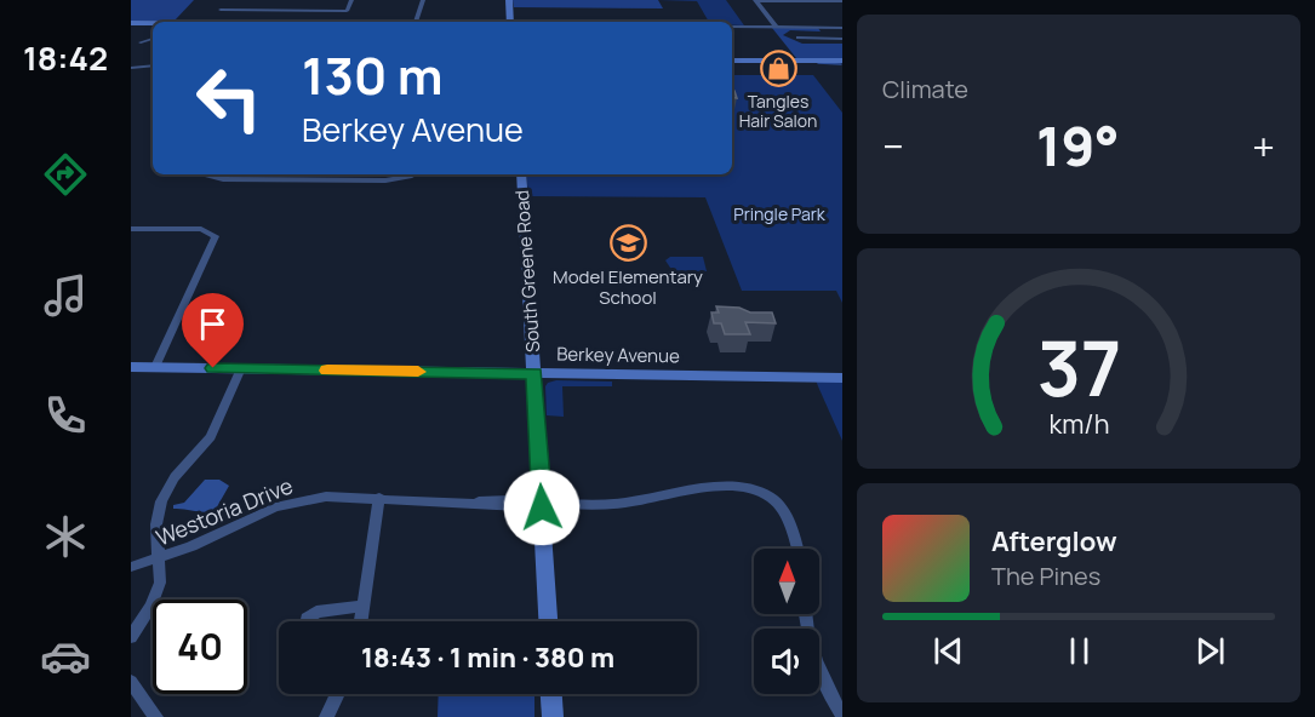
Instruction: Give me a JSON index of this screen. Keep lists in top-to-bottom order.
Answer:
{
  "streets": {
    "street": ["South Greene Road", "Berkey Avenue", "Westoria Drive"]
  },
  "crossings": [
    ["South Greene Road", "Berkey Avenue"],
    ["South Greene Road", "Westoria Drive"]
  ],
  "parks": ["Pringle Park"],
  "places": {
    "shop": ["Tangles Hair Salon"],
    "school or university": ["Model Elementary School"]
  },
  "north": "top",
  "page": {
    "tabs": "18:42",
    "tile": "Climate",
    "turn": ["130 m", "Berkey Avenue"],
    "heat": ["−", "19°", "+"],
    "song": ["Afterglow", "The Pines"],
    "limit": "40",
    "trip": "18:43 · 1 min · 380 m",
    "gauge": ["37", "km/h"]
  }
}
